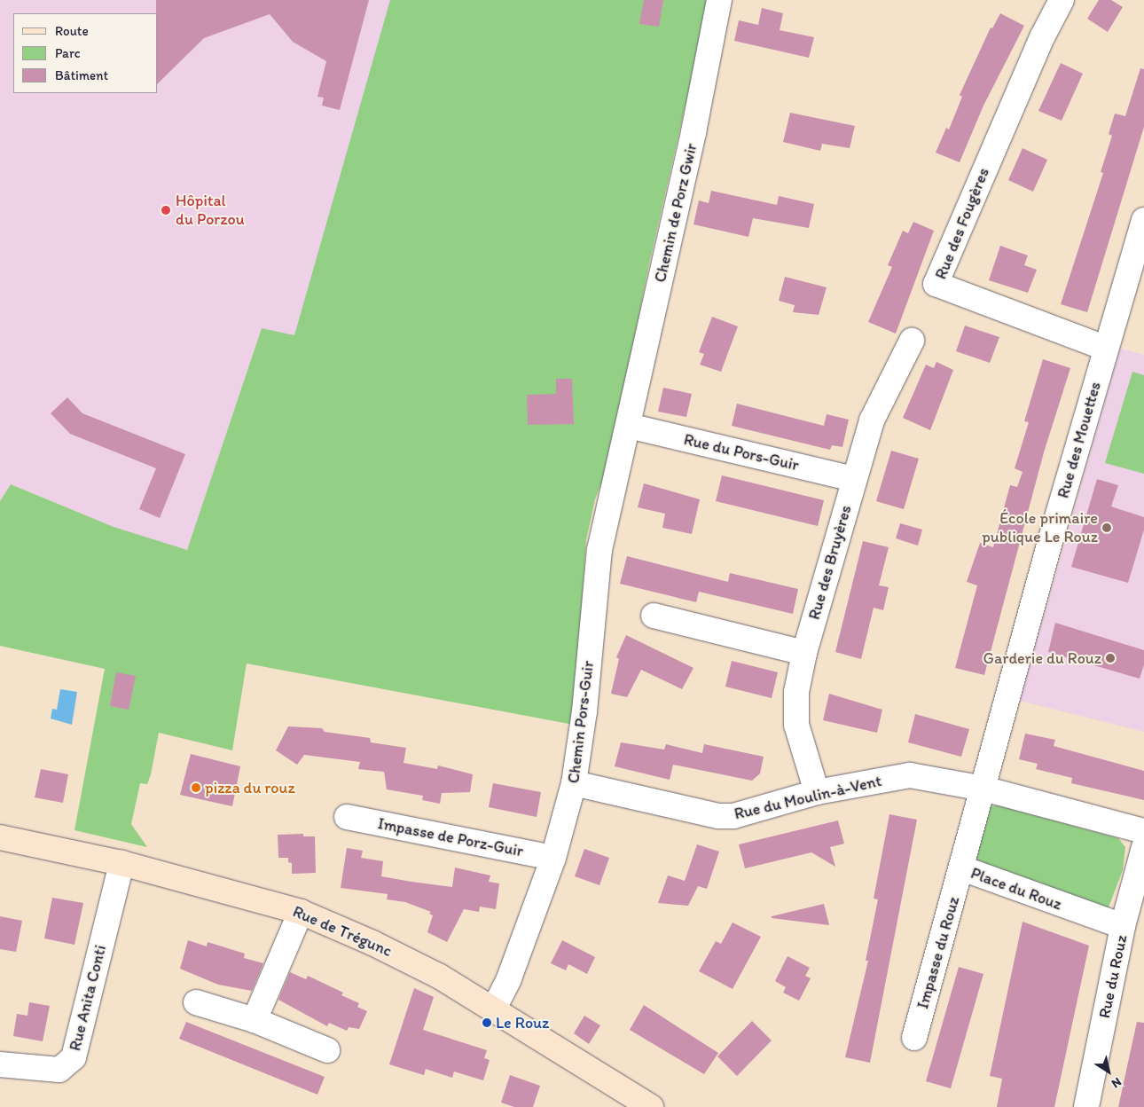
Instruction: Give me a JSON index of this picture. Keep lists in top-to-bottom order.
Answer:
{
  "streets": {
    "main road": ["Rue de Trégunc"],
    "street": [
      "Chemin de Porz Gwir",
      "Rue des Fougères",
      "Rue des Mouettes",
      "Rue du Pors-Guir",
      "Rue des Bruyères",
      "Chemin Pors-Guir",
      "Rue du Moulin-à-Vent",
      "Impasse de Porz-Guir",
      "Place du Rouz",
      "Impasse du Rouz",
      "Rue du Rouz",
      "Rue Anita Conti"
    ]
  },
  "crossings": [
    ["Chemin de Porz Gwir", "Rue du Pors-Guir"],
    ["Chemin de Porz Gwir", "Chemin Pors-Guir"],
    ["Rue des Fougères", "Rue des Mouettes"],
    ["Rue des Mouettes", "Rue du Moulin-à-Vent"],
    ["Rue des Mouettes", "Place du Rouz"],
    ["Rue du Pors-Guir", "Rue des Bruyères"],
    ["Rue du Pors-Guir", "Chemin Pors-Guir"],
    ["Rue des Bruyères", "Rue du Moulin-à-Vent"],
    ["Chemin Pors-Guir", "Rue du Moulin-à-Vent"],
    ["Chemin Pors-Guir", "Impasse de Porz-Guir"],
    ["Chemin Pors-Guir", "Rue de Trégunc"],
    ["Rue du Moulin-à-Vent", "Place du Rouz"],
    ["Place du Rouz", "Impasse du Rouz"],
    ["Place du Rouz", "Rue du Rouz"],
    ["Rue de Trégunc", "Rue Anita Conti"]
  ],
  "places": [
    "Hôpital du Porzou",
    "École primaire publique Le Rouz",
    "Garderie du Rouz",
    "pizza du rouz",
    "Le Rouz"
  ],
  "legend": ["Route", "Parc", "Bâtiment"],
  "north": "bottom right"
}
